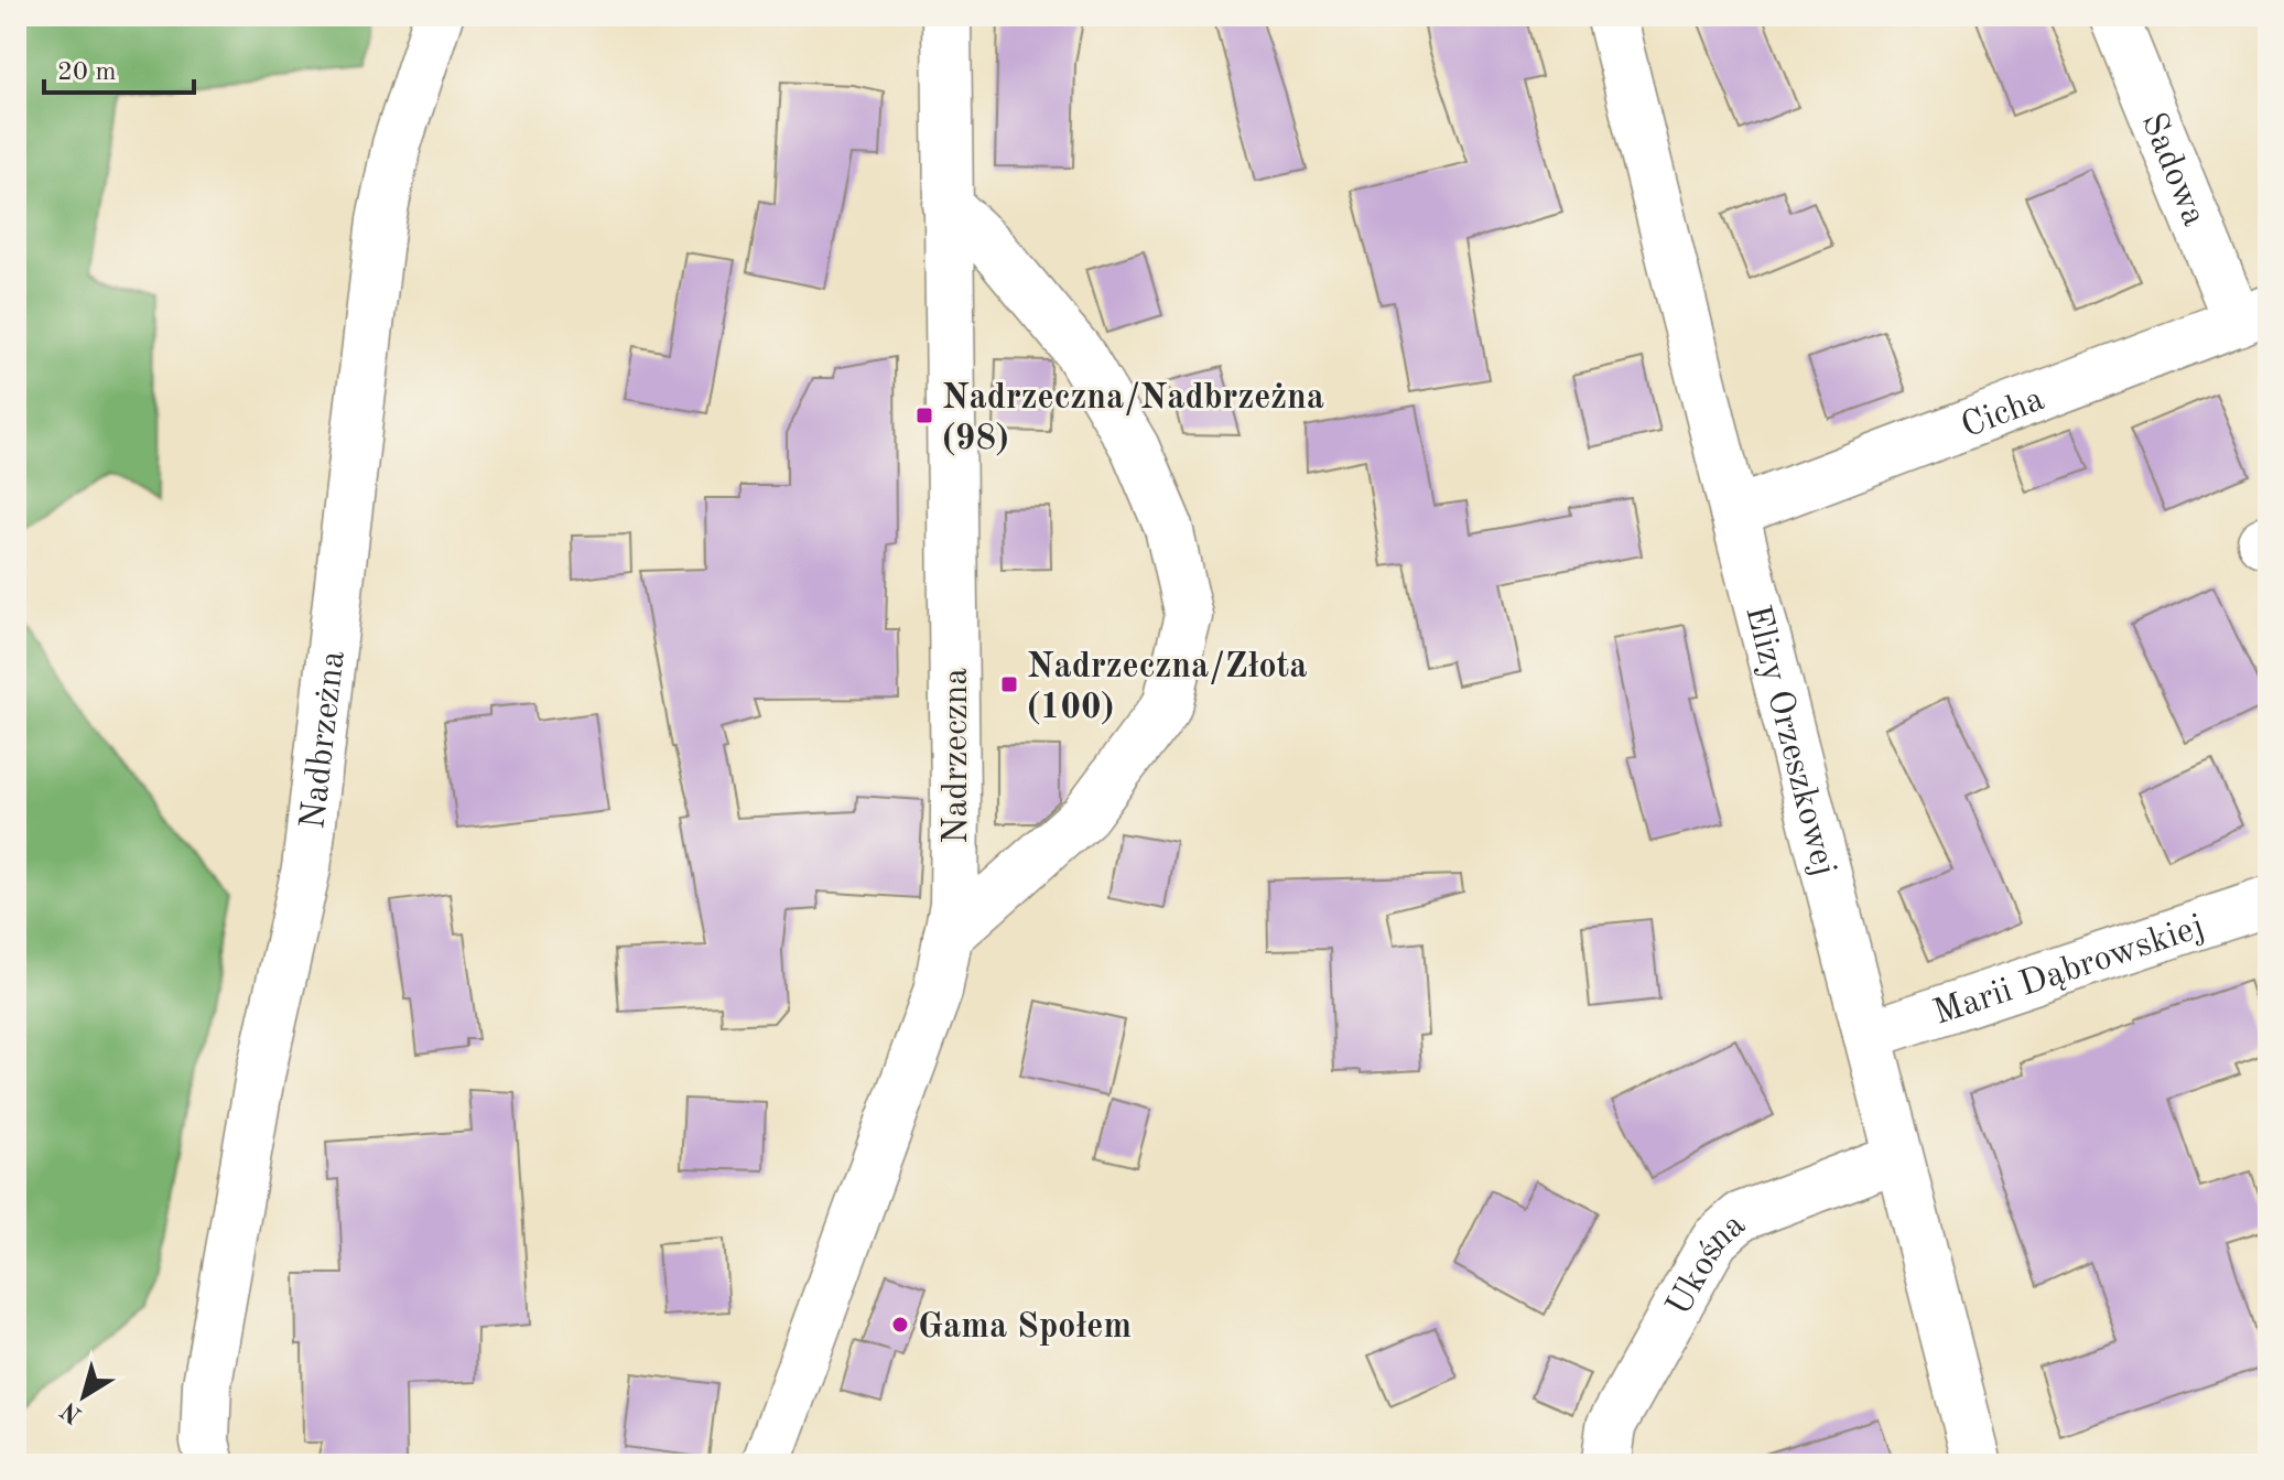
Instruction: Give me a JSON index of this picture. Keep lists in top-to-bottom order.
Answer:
{
  "streets": {
    "street": [
      "Sadowa",
      "Cicha",
      "Nadbrzeżna",
      "Elizy Orzeszkowej",
      "Nadrzeczna",
      "Marii Dąbrowskiej",
      "Ukośna"
    ]
  },
  "crossings": [
    ["Sadowa", "Cicha"],
    ["Cicha", "Elizy Orzeszkowej"],
    ["Elizy Orzeszkowej", "Marii Dąbrowskiej"],
    ["Elizy Orzeszkowej", "Ukośna"]
  ],
  "places": {
    "transit": ["Nadrzeczna/Nadbrzeżna (98)", "Nadrzeczna/Złota (100)"],
    "other": ["Gama Społem"]
  },
  "scale_bar": "20 m",
  "north": "bottom left"
}
